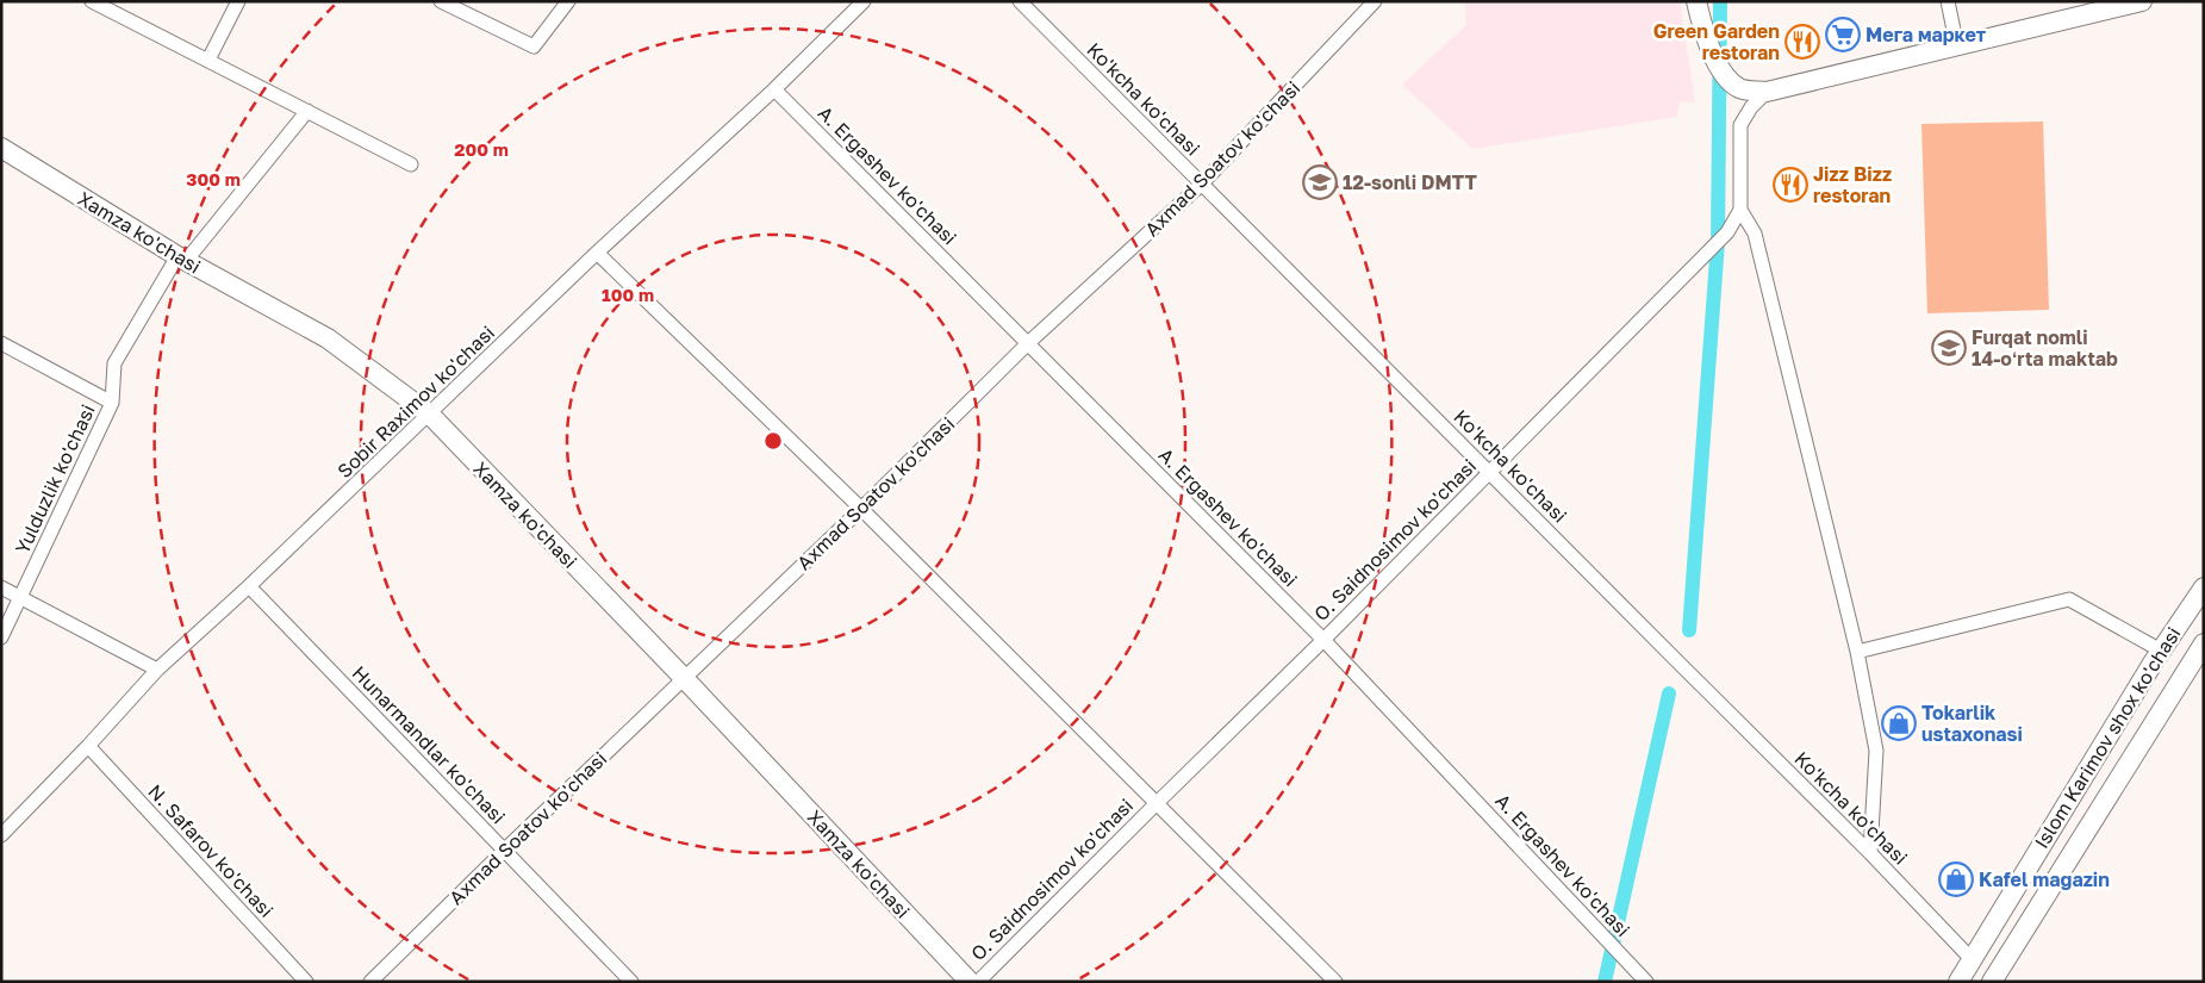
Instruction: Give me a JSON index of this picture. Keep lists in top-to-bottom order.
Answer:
{
  "streets": {
    "main road": ["Xamza ko'chasi", "Islom Karimov shox ko'chasi"],
    "street": [
      "Ko'kcha ko'chasi",
      "Axmad Soatov ko'chasi",
      "A. Ergashev ko'chasi",
      "Sobir Raximov ko'chasi",
      "Yulduzlik ko'chasi",
      "O. Saidnosimov ko'chasi",
      "Hunarmandlar ko'chasi",
      "N. Safarov ko'chasi"
    ]
  },
  "crossings": [
    ["Ko'kcha ko'chasi", "Axmad Soatov ko'chasi"],
    ["Ko'kcha ko'chasi", "O. Saidnosimov ko'chasi"],
    ["Ko'kcha ko'chasi", "Islom Karimov shox ko'chasi"],
    ["Axmad Soatov ko'chasi", "A. Ergashev ko'chasi"],
    ["Axmad Soatov ko'chasi", "Xamza ko'chasi"],
    ["Axmad Soatov ko'chasi", "Hunarmandlar ko'chasi"],
    ["A. Ergashev ko'chasi", "Sobir Raximov ko'chasi"],
    ["A. Ergashev ko'chasi", "O. Saidnosimov ko'chasi"],
    ["Xamza ko'chasi", "Sobir Raximov ko'chasi"],
    ["Sobir Raximov ko'chasi", "Hunarmandlar ko'chasi"],
    ["Sobir Raximov ko'chasi", "N. Safarov ko'chasi"]
  ],
  "places": {
    "supermarket": ["Мега маркет"],
    "restaurant": ["Green Garden restoran", "Jizz Bizz restoran"],
    "school or university": ["12-sonli DMTT", "Furqat nomli 14-oʻrta maktab"],
    "shop": ["Tokarlik ustaxonasi", "Kafel magazin"]
  },
  "rings": ["200 m", "300 m", "100 m"]
}
